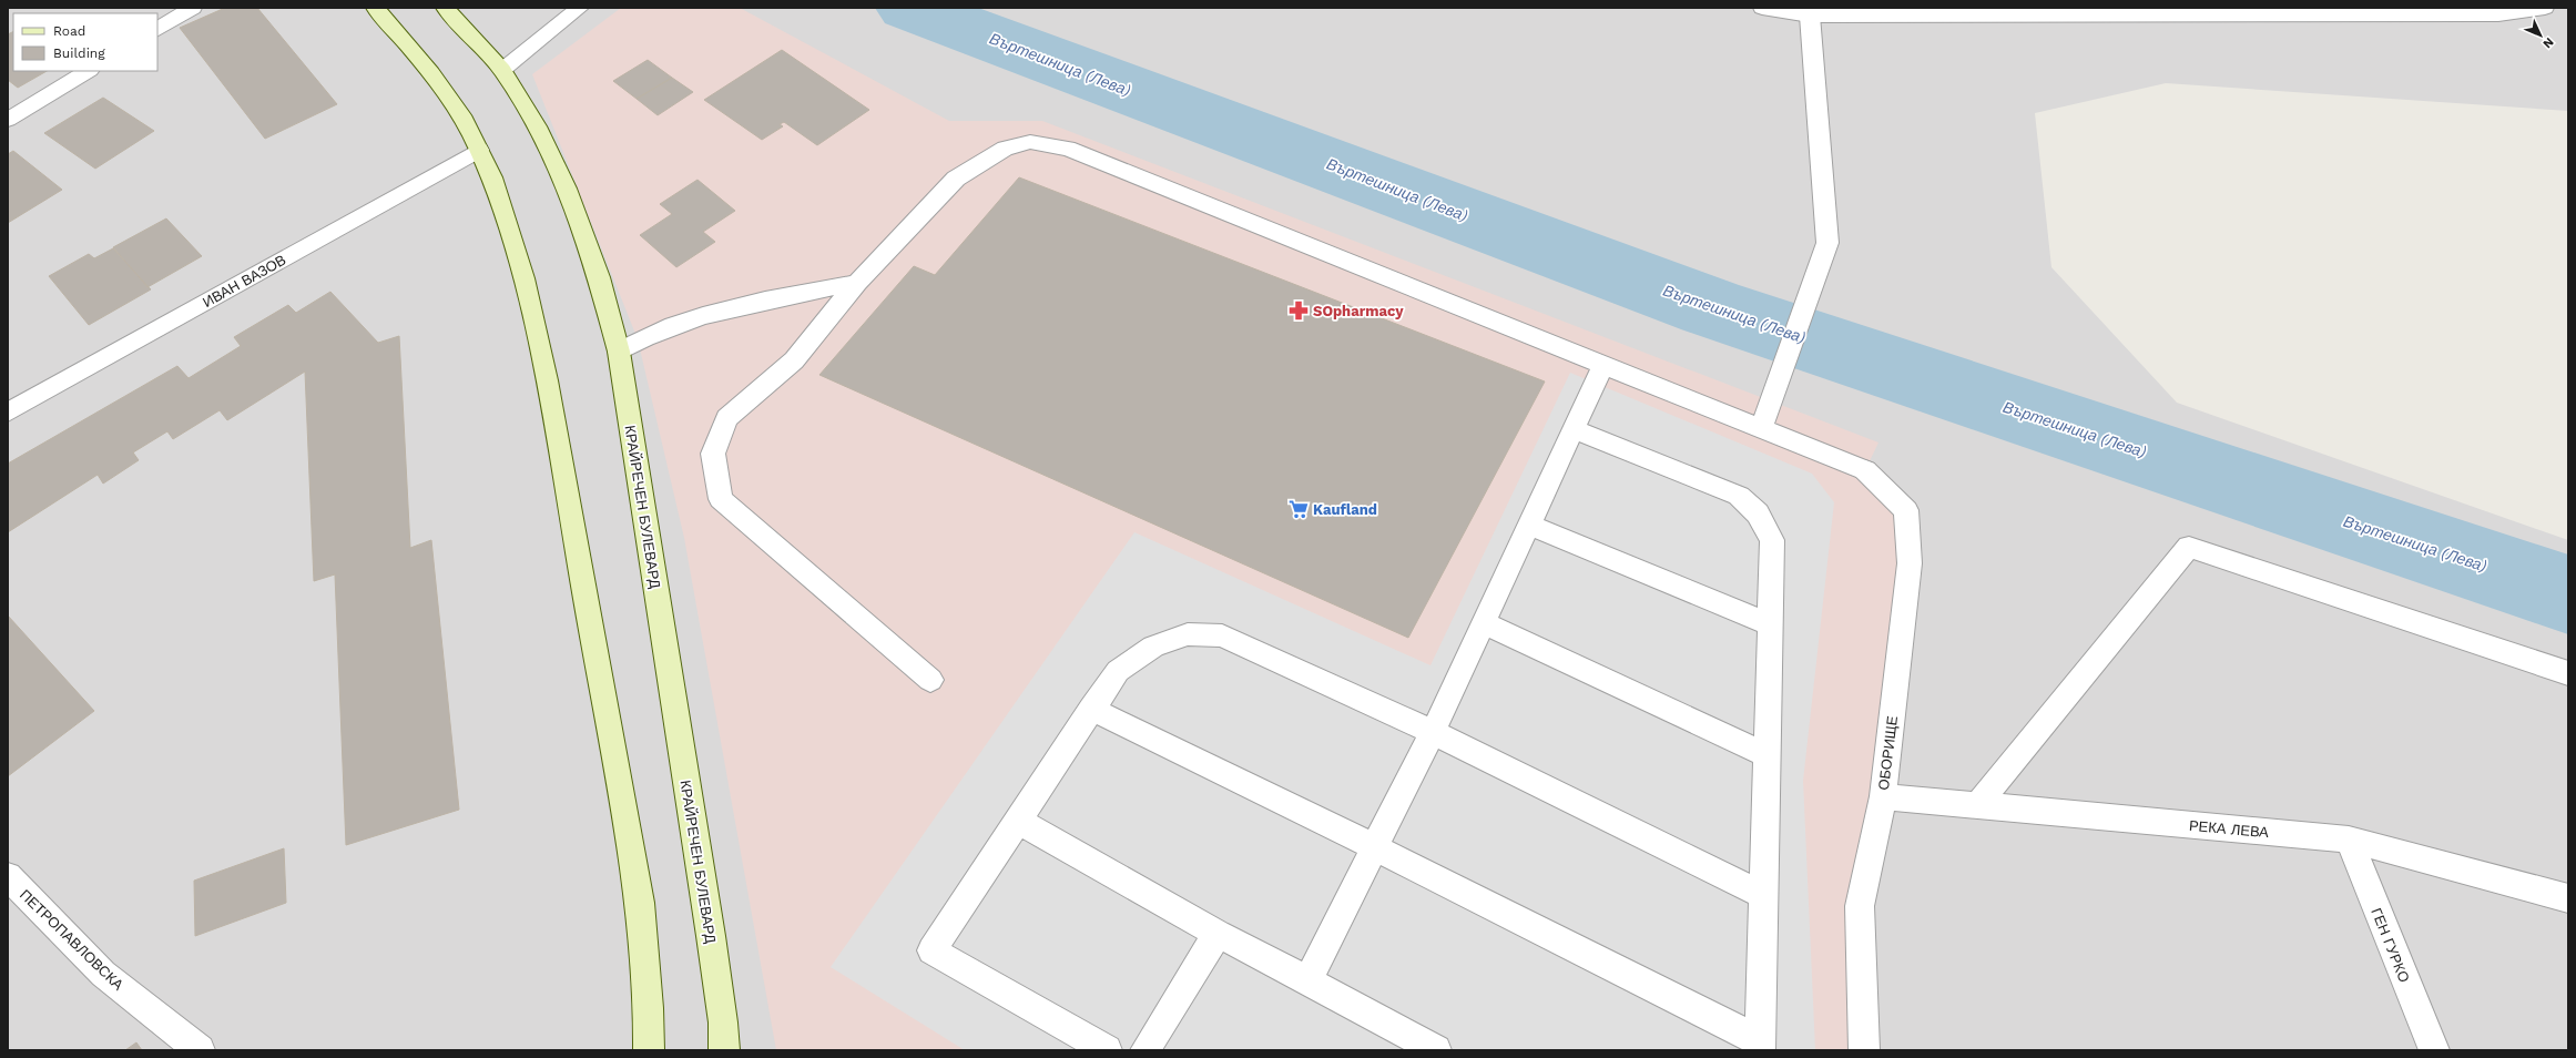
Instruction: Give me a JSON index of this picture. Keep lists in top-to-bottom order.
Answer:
{
  "streets": {
    "street": [
      "ИВАН ВАЗОВ",
      "КРАЙРЕЧЕН БУЛЕВАРД",
      "ОБОРИЩЕ",
      "РЕКА ЛЕВА",
      "ПЕТРОПАВЛОВСКА",
      "ГЕН ГУРКО"
    ]
  },
  "crossings": [
    ["ОБОРИЩЕ", "РЕКА ЛЕВА"],
    ["РЕКА ЛЕВА", "ГЕН ГУРКО"]
  ],
  "water": ["Въртешница (Лева)"],
  "places": {
    "pharmacy": ["SOpharmacy"],
    "supermarket": ["Kaufland"]
  },
  "legend": ["Road", "Building"],
  "north": "bottom right"
}
